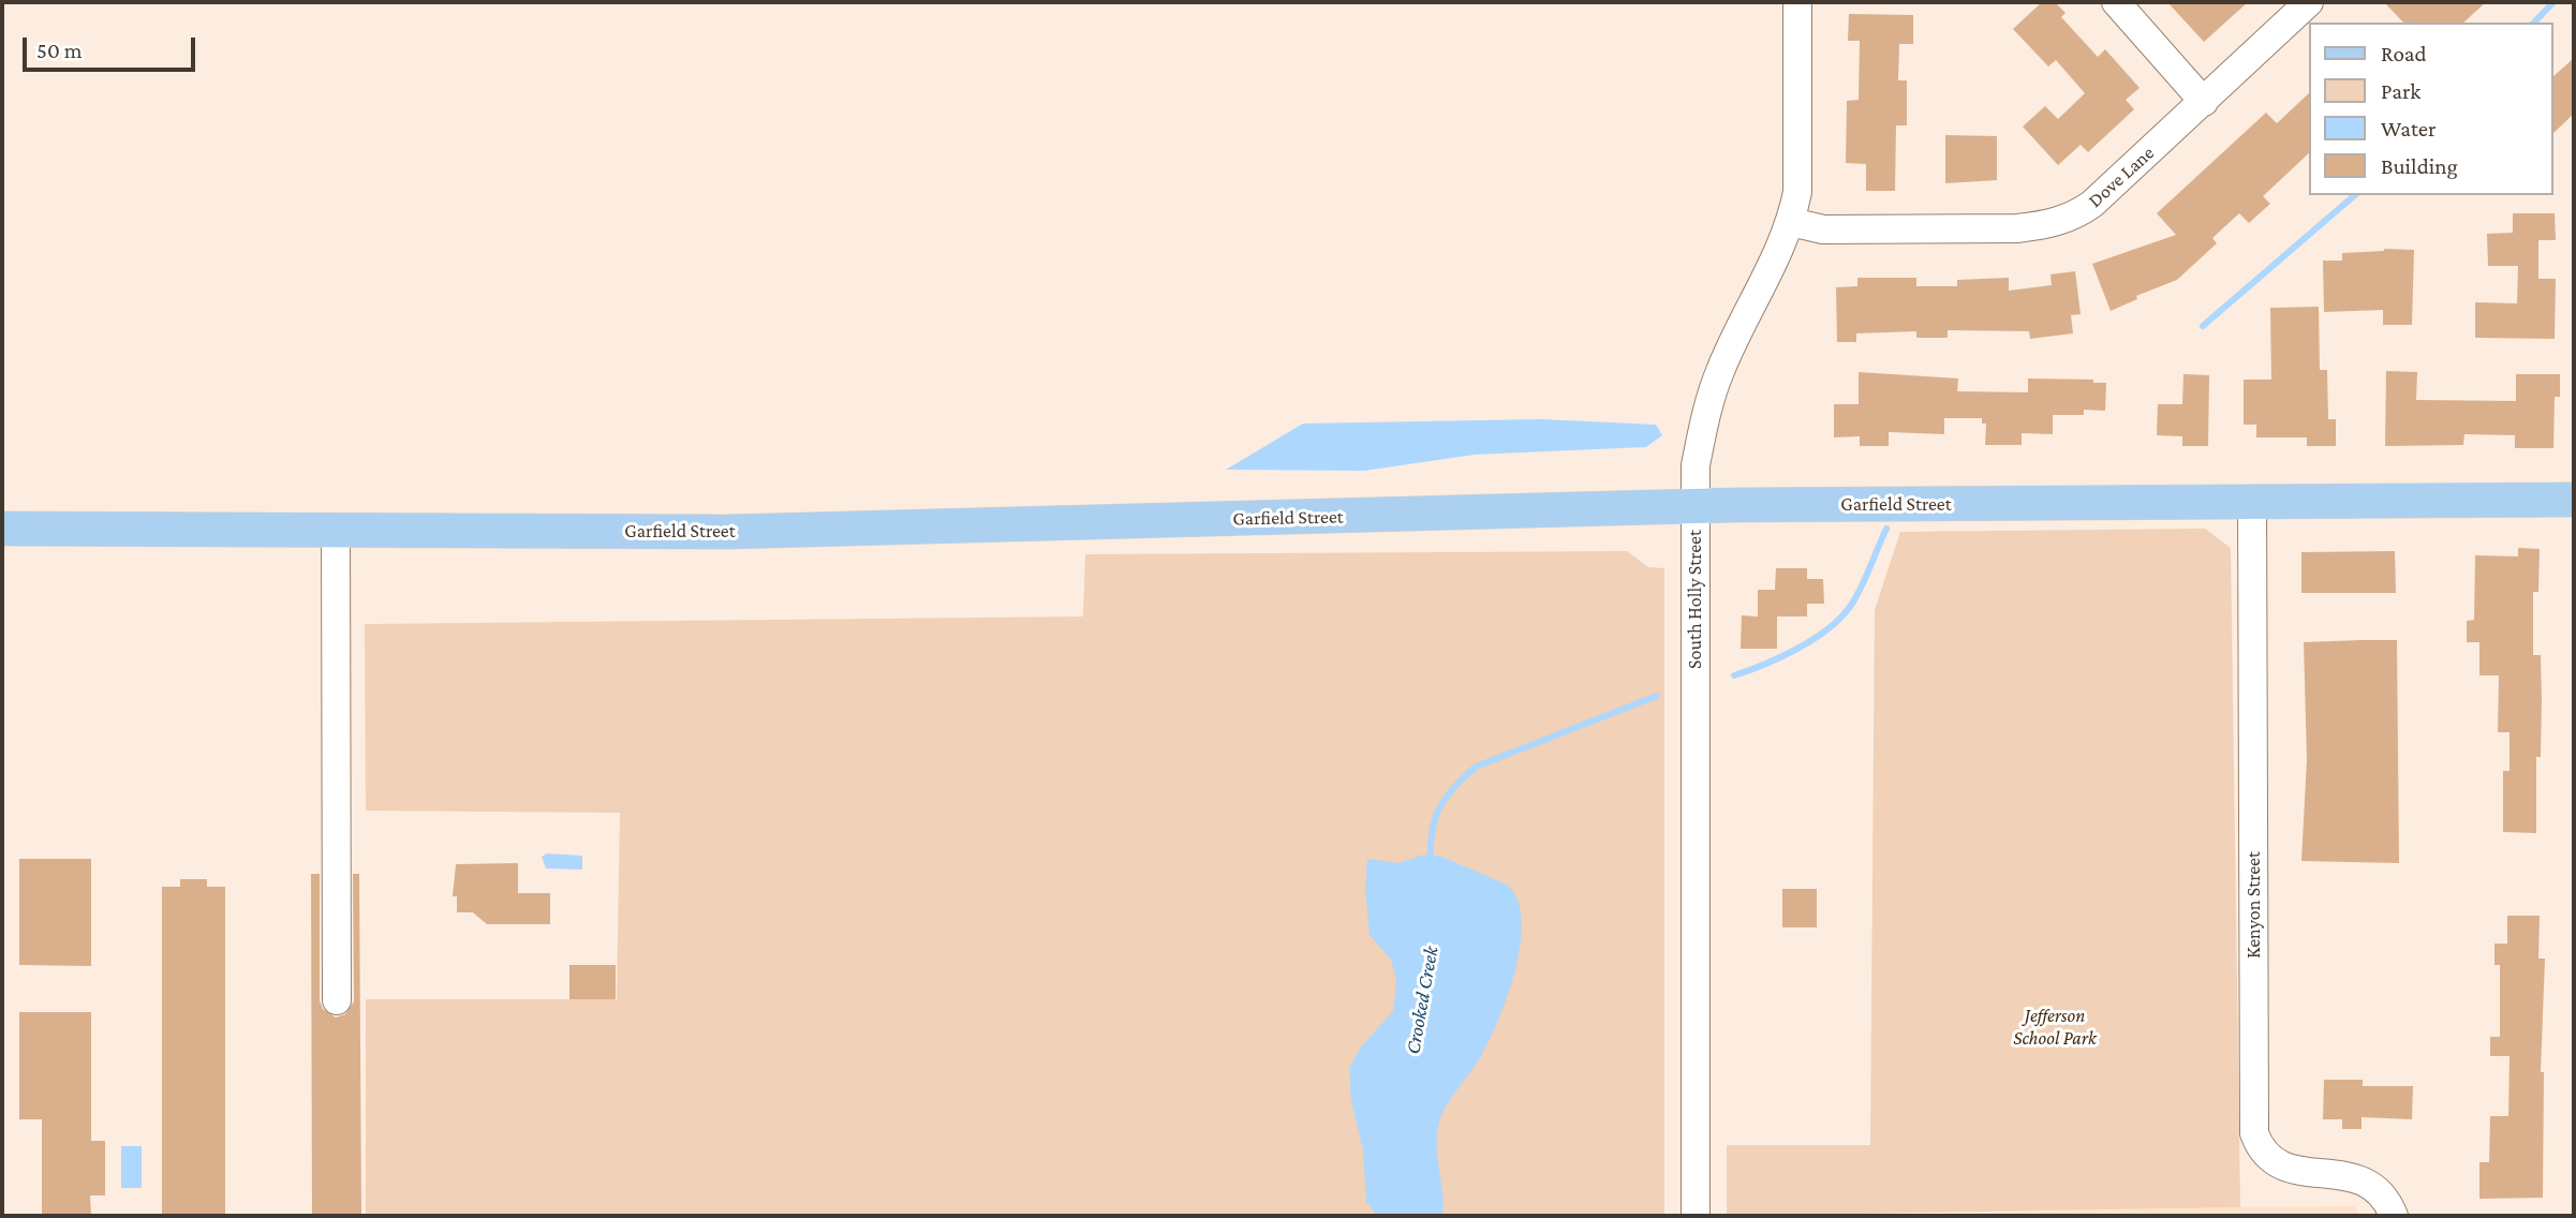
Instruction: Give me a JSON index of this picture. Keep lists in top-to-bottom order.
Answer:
{
  "streets": {
    "main road": ["Garfield Street"],
    "street": ["Dove Lane", "South Holly Street", "Kenyon Street"]
  },
  "crossings": [
    ["Dove Lane", "South Holly Street"],
    ["Garfield Street", "South Holly Street"],
    ["Garfield Street", "Kenyon Street"]
  ],
  "water": ["Crooked Creek"],
  "parks": ["Jefferson School Park"],
  "legend": [
    "Road",
    "Park",
    "Water",
    "Building"
  ],
  "scale_bar": "50 m"
}
